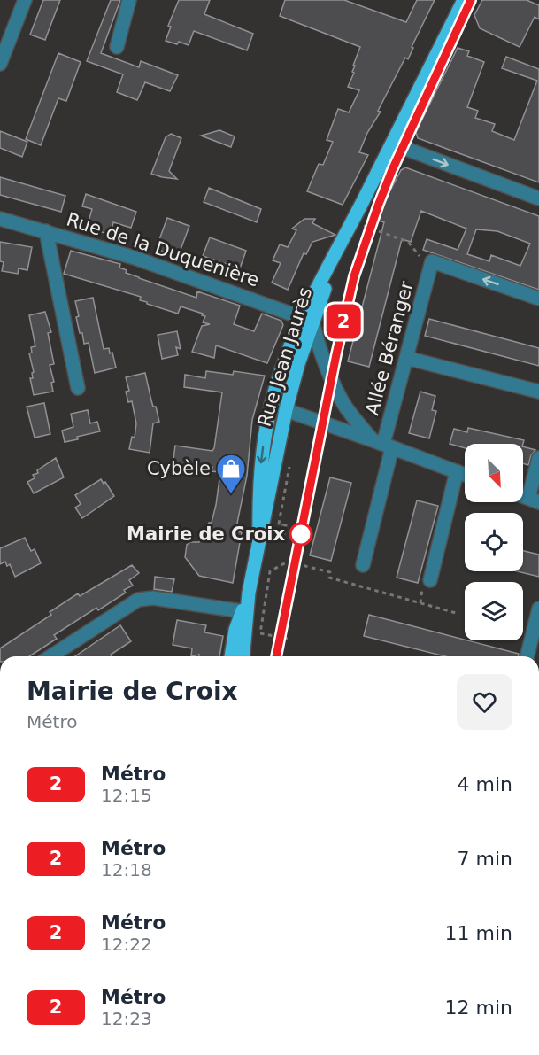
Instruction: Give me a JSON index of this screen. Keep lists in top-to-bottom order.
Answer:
{
  "streets": {
    "main road": ["Rue Jean Jaurès"],
    "street": ["Rue de la Duquenière", "Allée Béranger"]
  },
  "crossings": [
    ["Rue de la Duquenière", "Rue Jean Jaurès"]
  ],
  "places": {
    "shop": ["Cybèle"],
    "other": ["Mairie de Croix"]
  },
  "lines": ["metro line 2"],
  "north": "bottom right",
  "page": {
    "on_map": "2",
    "heading": ["Mairie de Croix", "Métro"],
    "list": [
      {
        "mark": "2",
        "name": "Métro",
        "note": "12:15",
        "value": "4 min"
      },
      {
        "mark": "2",
        "name": "Métro",
        "note": "12:18",
        "value": "7 min"
      },
      {
        "mark": "2",
        "name": "Métro",
        "note": "12:22",
        "value": "11 min"
      },
      {
        "mark": "2",
        "name": "Métro",
        "note": "12:23",
        "value": "12 min"
      }
    ]
  }
}
